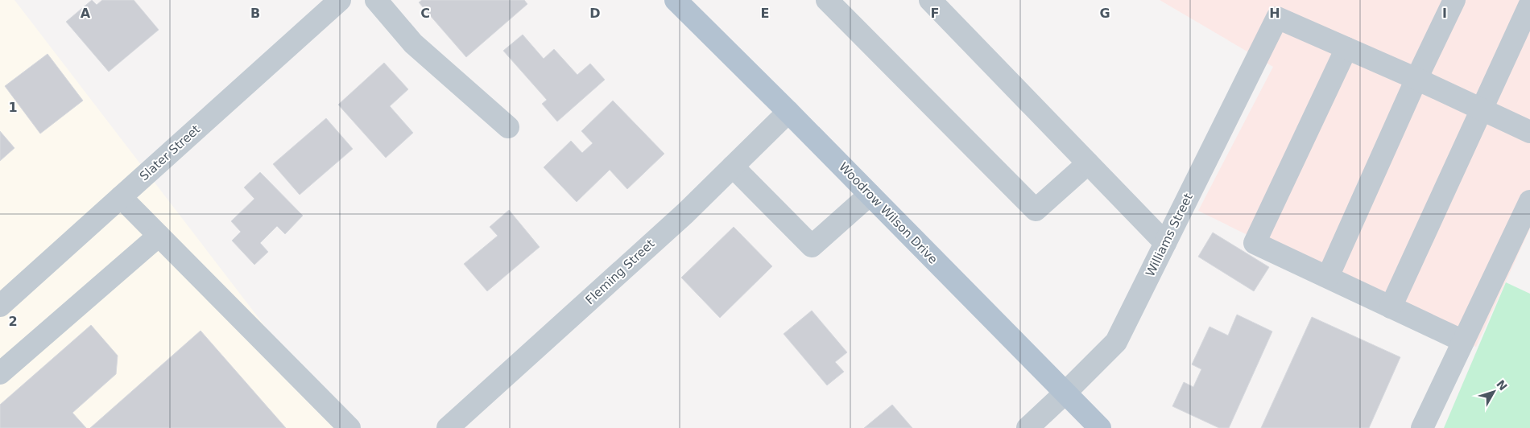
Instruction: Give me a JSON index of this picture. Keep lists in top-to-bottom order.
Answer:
{
  "streets": {
    "main road": ["Woodrow Wilson Drive"],
    "street": ["Slater Street", "Williams Street", "Fleming Street"]
  },
  "crossings": [
    ["Woodrow Wilson Drive", "Williams Street"],
    ["Woodrow Wilson Drive", "Fleming Street"]
  ],
  "north": "top right",
  "grid": {
    "columns": [
      "A",
      "B",
      "C",
      "D",
      "E",
      "F",
      "G",
      "H",
      "I"
    ],
    "rows": ["1", "2"]
  }
}
